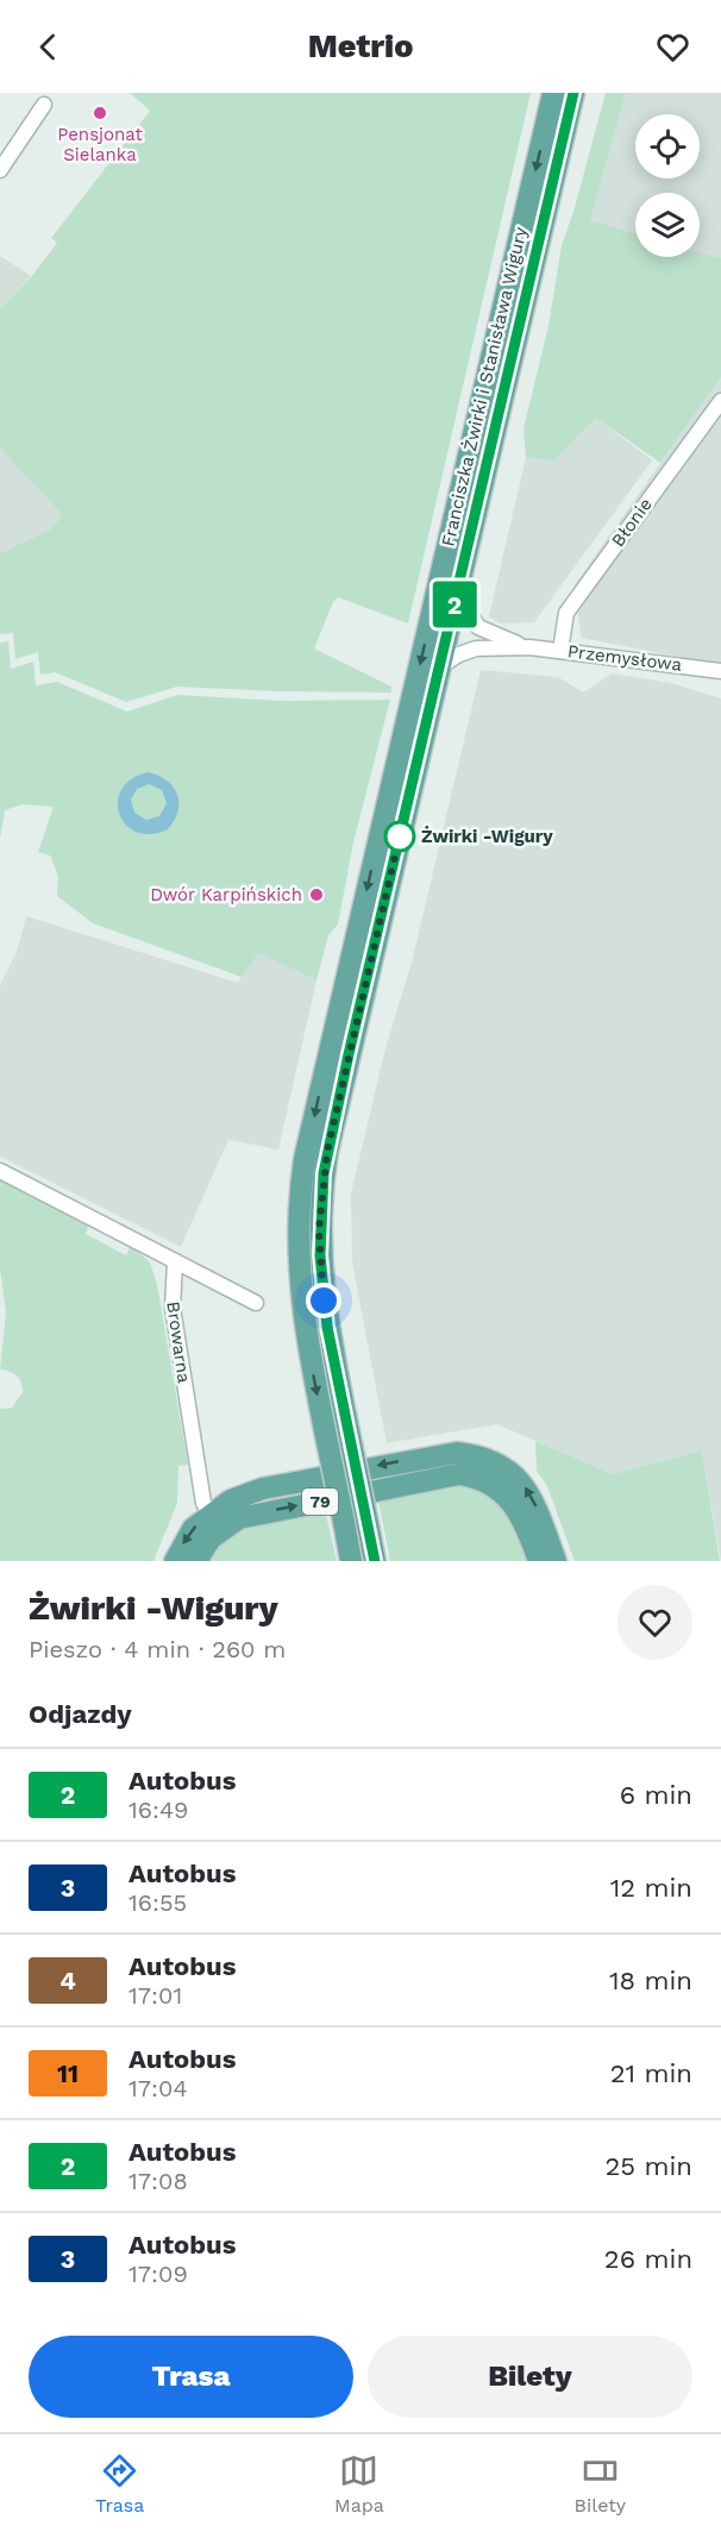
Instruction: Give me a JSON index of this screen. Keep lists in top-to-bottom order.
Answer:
{
  "streets": {
    "main road": ["Franciszka Żwirki i Stanisława Wigury", "79"],
    "street": ["Błonie", "Przemysłowa", "Browarna"]
  },
  "crossings": [
    ["Błonie", "Przemysłowa"],
    ["Browarna", "79"]
  ],
  "places": ["Pensjonat Sielanka", "Żwirki -Wigury", "Dwór Karpińskich"],
  "lines": ["bus line 2"],
  "page": {
    "header": "Metrio",
    "on_map": "2",
    "heading": [
      ["Żwirki -Wigury", "Pieszo · 4 min · 260 m"],
      "Odjazdy"
    ],
    "list": [
      {
        "mark": "2",
        "name": "Autobus",
        "note": "16:49",
        "value": "6 min"
      },
      {
        "mark": "3",
        "name": "Autobus",
        "note": "16:55",
        "value": "12 min"
      },
      {
        "mark": "4",
        "name": "Autobus",
        "note": "17:01",
        "value": "18 min"
      },
      {
        "mark": "11",
        "name": "Autobus",
        "note": "17:04",
        "value": "21 min"
      },
      {
        "mark": "2",
        "name": "Autobus",
        "note": "17:08",
        "value": "25 min"
      },
      {
        "mark": "3",
        "name": "Autobus",
        "note": "17:09",
        "value": "26 min"
      }
    ],
    "buttons": ["Trasa", "Bilety"],
    "tabs": ["Trasa", "Mapa", "Bilety"]
  }
}
